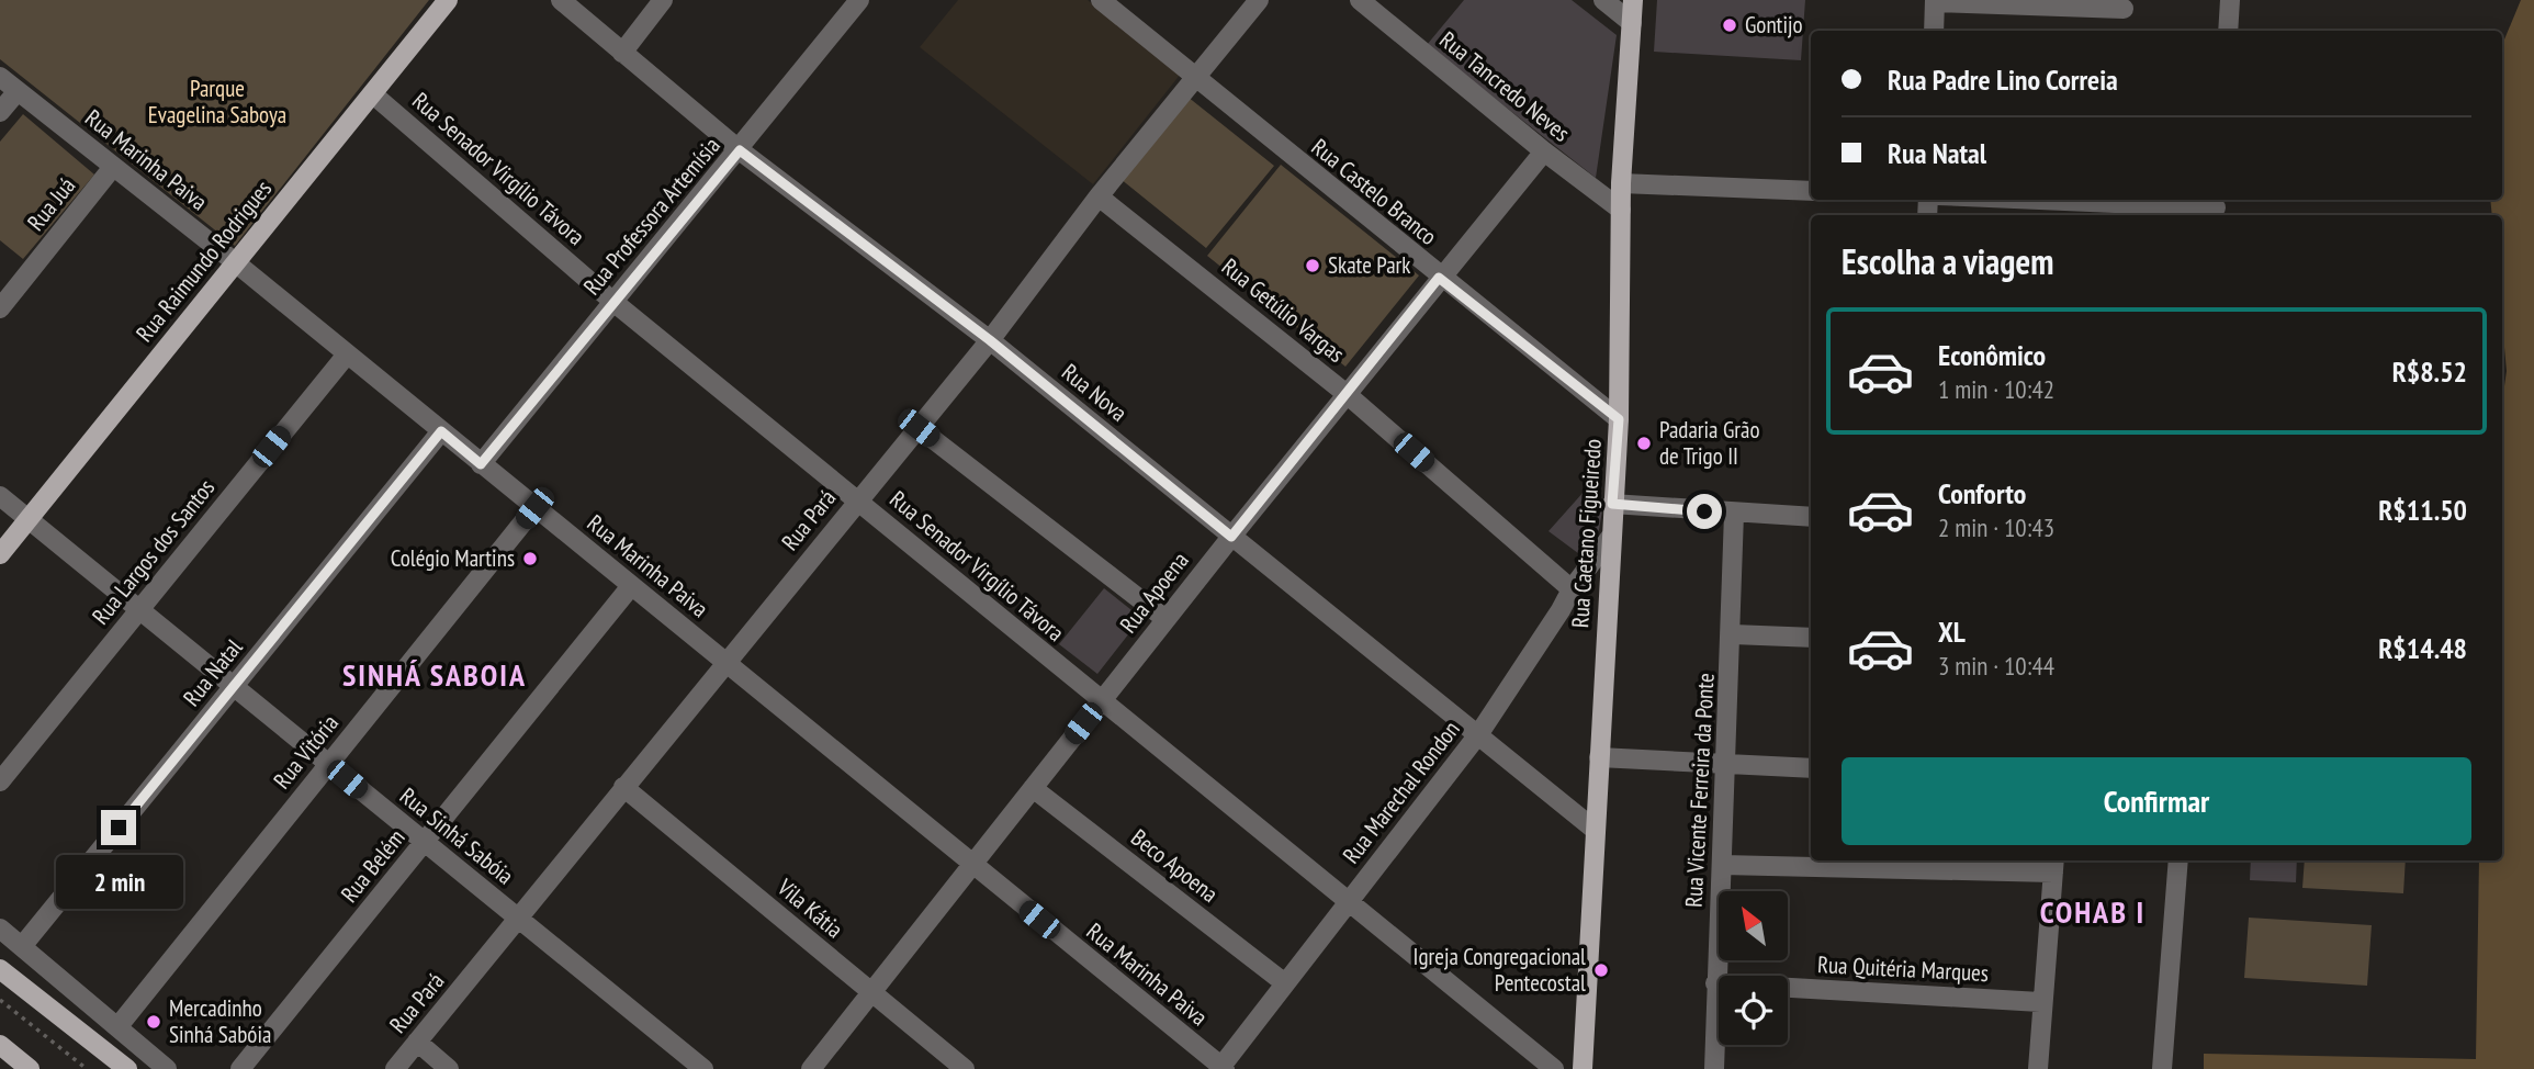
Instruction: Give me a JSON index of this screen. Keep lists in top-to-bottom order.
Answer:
{
  "streets": {
    "main road": ["Rua Raimundo Rodrigues", "Rua Caetano Figueiredo"],
    "street": [
      "Rua Tancredo Neves",
      "Rua Marinha Paiva",
      "Rua Senador Virgílio Távora",
      "Rua Castelo Branco",
      "Rua Juá",
      "Rua Professora Artemísia",
      "Rua Getúlio Vargas",
      "Rua Nova",
      "Rua Pará",
      "Rua Largos dos Santos",
      "Rua Apoena",
      "Rua Natal",
      "Rua Vitória",
      "Rua Vicente Ferreira da Ponte",
      "Rua Marechal Rondon",
      "Rua Sinhá Sabóia",
      "Rua Belém",
      "Beco Apoena",
      "Vila Kátia",
      "Rua Quitéria Marques"
    ]
  },
  "crossings": [
    ["Rua Tancredo Neves", "Rua Caetano Figueiredo"],
    ["Rua Tancredo Neves", "Rua Apoena"],
    ["Rua Marinha Paiva", "Rua Juá"],
    ["Rua Marinha Paiva", "Rua Professora Artemísia"],
    ["Rua Marinha Paiva", "Rua Raimundo Rodrigues"],
    ["Rua Marinha Paiva", "Rua Pará"],
    ["Rua Marinha Paiva", "Rua Largos dos Santos"],
    ["Rua Marinha Paiva", "Rua Apoena"],
    ["Rua Marinha Paiva", "Rua Natal"],
    ["Rua Marinha Paiva", "Rua Vitória"],
    ["Rua Marinha Paiva", "Rua Marechal Rondon"],
    ["Rua Marinha Paiva", "Rua Belém"],
    ["Rua Senador Virgílio Távora", "Rua Professora Artemísia"],
    ["Rua Senador Virgílio Távora", "Rua Raimundo Rodrigues"],
    ["Rua Senador Virgílio Távora", "Rua Pará"],
    ["Rua Senador Virgílio Távora", "Rua Apoena"],
    ["Rua Senador Virgílio Távora", "Rua Marechal Rondon"],
    ["Rua Castelo Branco", "Rua Pará"],
    ["Rua Castelo Branco", "Rua Caetano Figueiredo"],
    ["Rua Castelo Branco", "Rua Apoena"],
    ["Rua Professora Artemísia", "Rua Nova"],
    ["Rua Raimundo Rodrigues", "Rua Sinhá Sabóia"],
    ["Rua Getúlio Vargas", "Rua Pará"],
    ["Rua Getúlio Vargas", "Rua Apoena"],
    ["Rua Getúlio Vargas", "Rua Marechal Rondon"],
    ["Rua Nova", "Rua Pará"],
    ["Rua Nova", "Rua Caetano Figueiredo"],
    ["Rua Nova", "Rua Apoena"],
    ["Rua Nova", "Rua Marechal Rondon"],
    ["Rua Pará", "Rua Sinhá Sabóia"],
    ["Rua Pará", "Vila Kátia"],
    ["Rua Caetano Figueiredo", "Rua Marechal Rondon"],
    ["Rua Largos dos Santos", "Rua Sinhá Sabóia"],
    ["Rua Apoena", "Beco Apoena"],
    ["Rua Apoena", "Vila Kátia"],
    ["Rua Natal", "Rua Sinhá Sabóia"],
    ["Rua Vitória", "Rua Sinhá Sabóia"],
    ["Rua Vicente Ferreira da Ponte", "Rua Quitéria Marques"],
    ["Rua Marechal Rondon", "Beco Apoena"],
    ["Rua Sinhá Sabóia", "Rua Belém"]
  ],
  "districts": ["SINHÁ SABOIA", "COHAB I"],
  "parks": ["Parque Evagelina Saboya"],
  "places": [
    "Gontijo",
    "Skate Park",
    "Padaria Grão de Trigo II",
    "Colégio Martins",
    "Igreja Congregacional Pentecostal",
    "Mercadinho Sinhá Sabóia"
  ],
  "north": "top left",
  "page": {
    "banner": ["Rua Padre Lino Correia", "Rua Natal"],
    "heading": "Escolha a viagem",
    "list": [
      {
        "name": "Econômico",
        "note": "1 min · 10:42",
        "value": "R$8.52"
      },
      {
        "name": "Conforto",
        "note": "2 min · 10:43",
        "value": "R$11.50"
      },
      {
        "name": "XL",
        "note": "3 min · 10:44",
        "value": "R$14.48"
      }
    ],
    "buttons": "Confirmar",
    "bubble": "2 min"
  }
}
